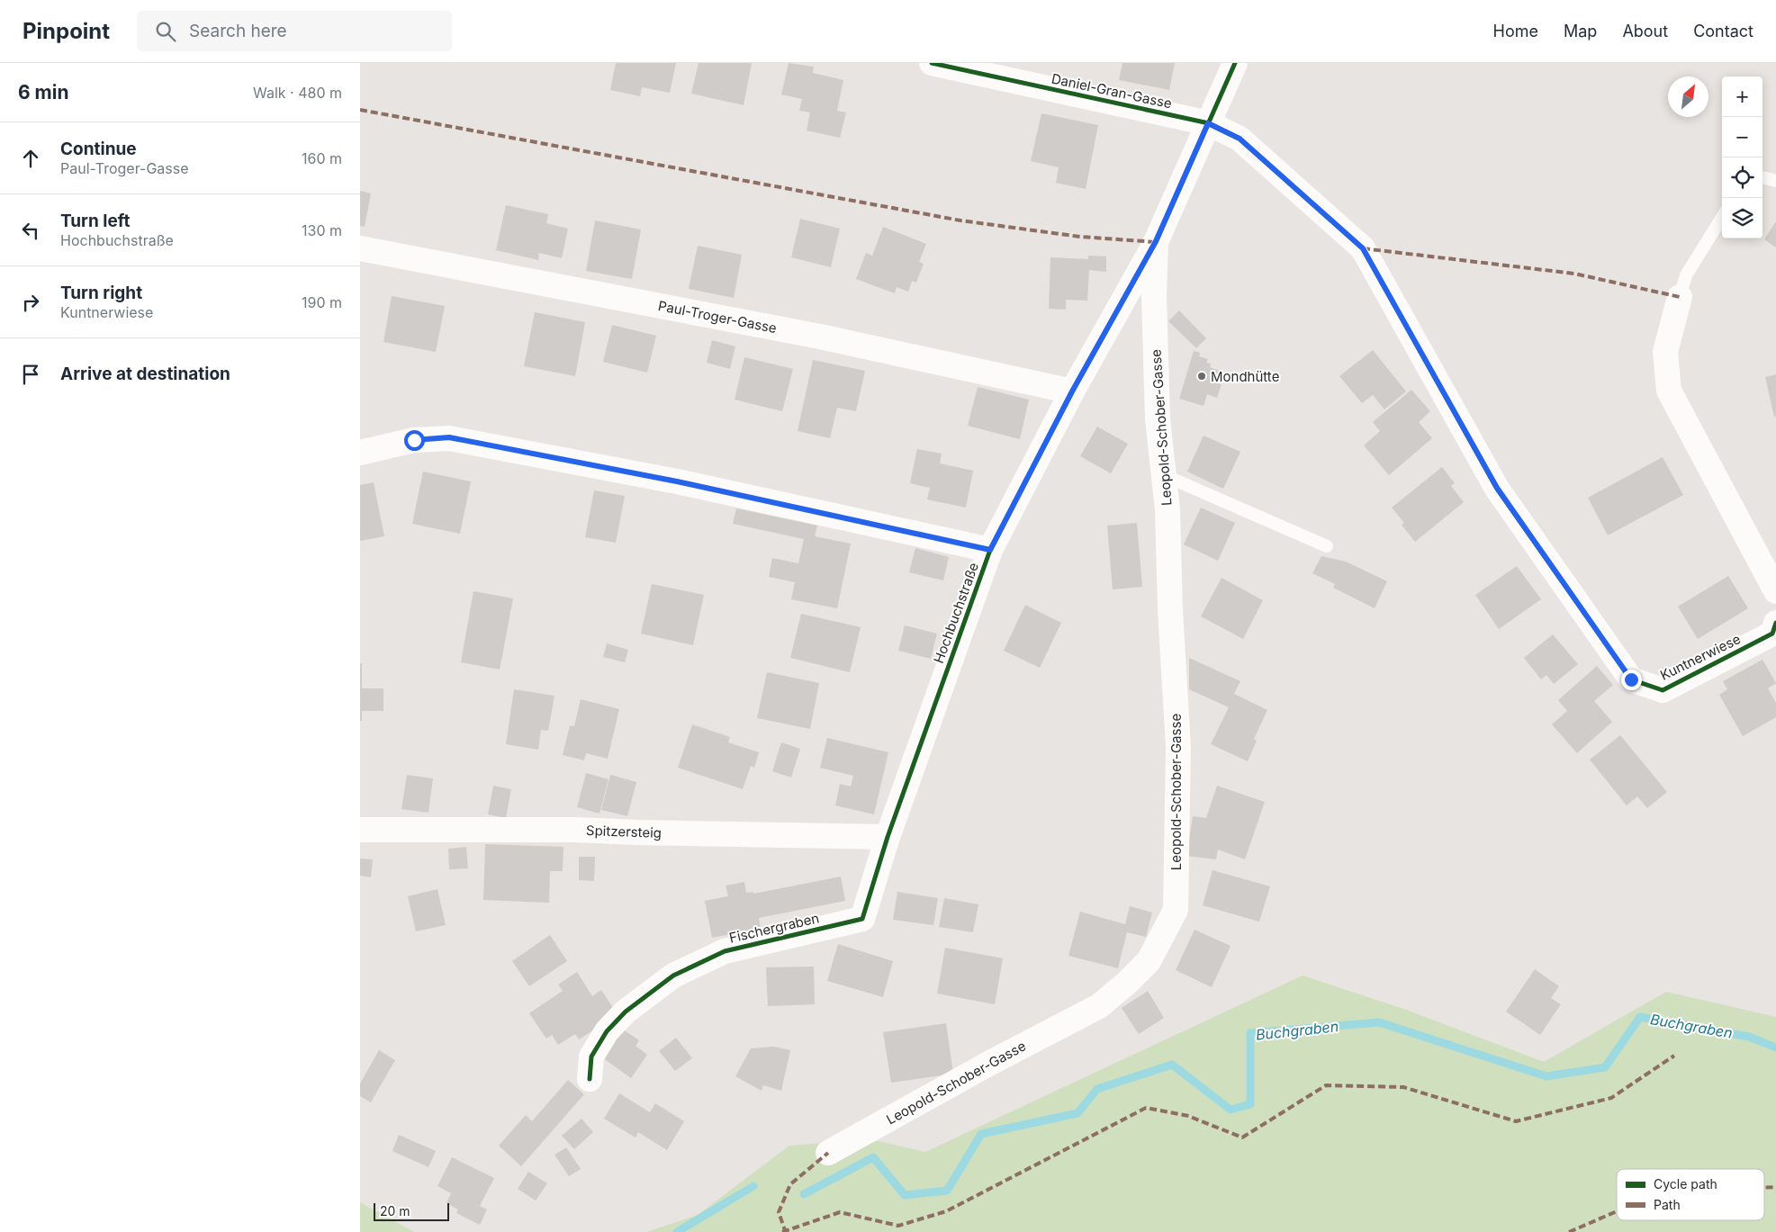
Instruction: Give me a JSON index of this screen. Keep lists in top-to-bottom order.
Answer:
{
  "streets": {
    "street": [
      "Daniel-Gran-Gasse",
      "Paul-Troger-Gasse",
      "Leopold-Schober-Gasse",
      "Hochbuchstraße",
      "Kuntnerwiese",
      "Spitzersteig",
      "Fischergraben"
    ]
  },
  "crossings": [
    ["Daniel-Gran-Gasse", "Hochbuchstraße"],
    ["Daniel-Gran-Gasse", "Kuntnerwiese"],
    ["Paul-Troger-Gasse", "Hochbuchstraße"],
    ["Leopold-Schober-Gasse", "Hochbuchstraße"],
    ["Hochbuchstraße", "Kuntnerwiese"],
    ["Hochbuchstraße", "Spitzersteig"],
    ["Hochbuchstraße", "Fischergraben"]
  ],
  "water": ["Buchgraben"],
  "places": ["Mondhütte"],
  "legend": ["Cycle path", "Path"],
  "scale_bar": "20 m",
  "north": "top right",
  "page": {
    "header": "Pinpoint",
    "search": "Search here",
    "nav": [
      "Home",
      "Map",
      "About",
      "Contact"
    ],
    "heading": ["6 min", "Walk · 480 m"],
    "map_buttons": ["+", "−"],
    "list": [
      ["Continue", "Paul-Troger-Gasse", "160 m"],
      ["Turn left", "Hochbuchstraße", "130 m"],
      ["Turn right", "Kuntnerwiese", "190 m"],
      "Arrive at destination"
    ],
    "scale": "20 m"
  }
}
